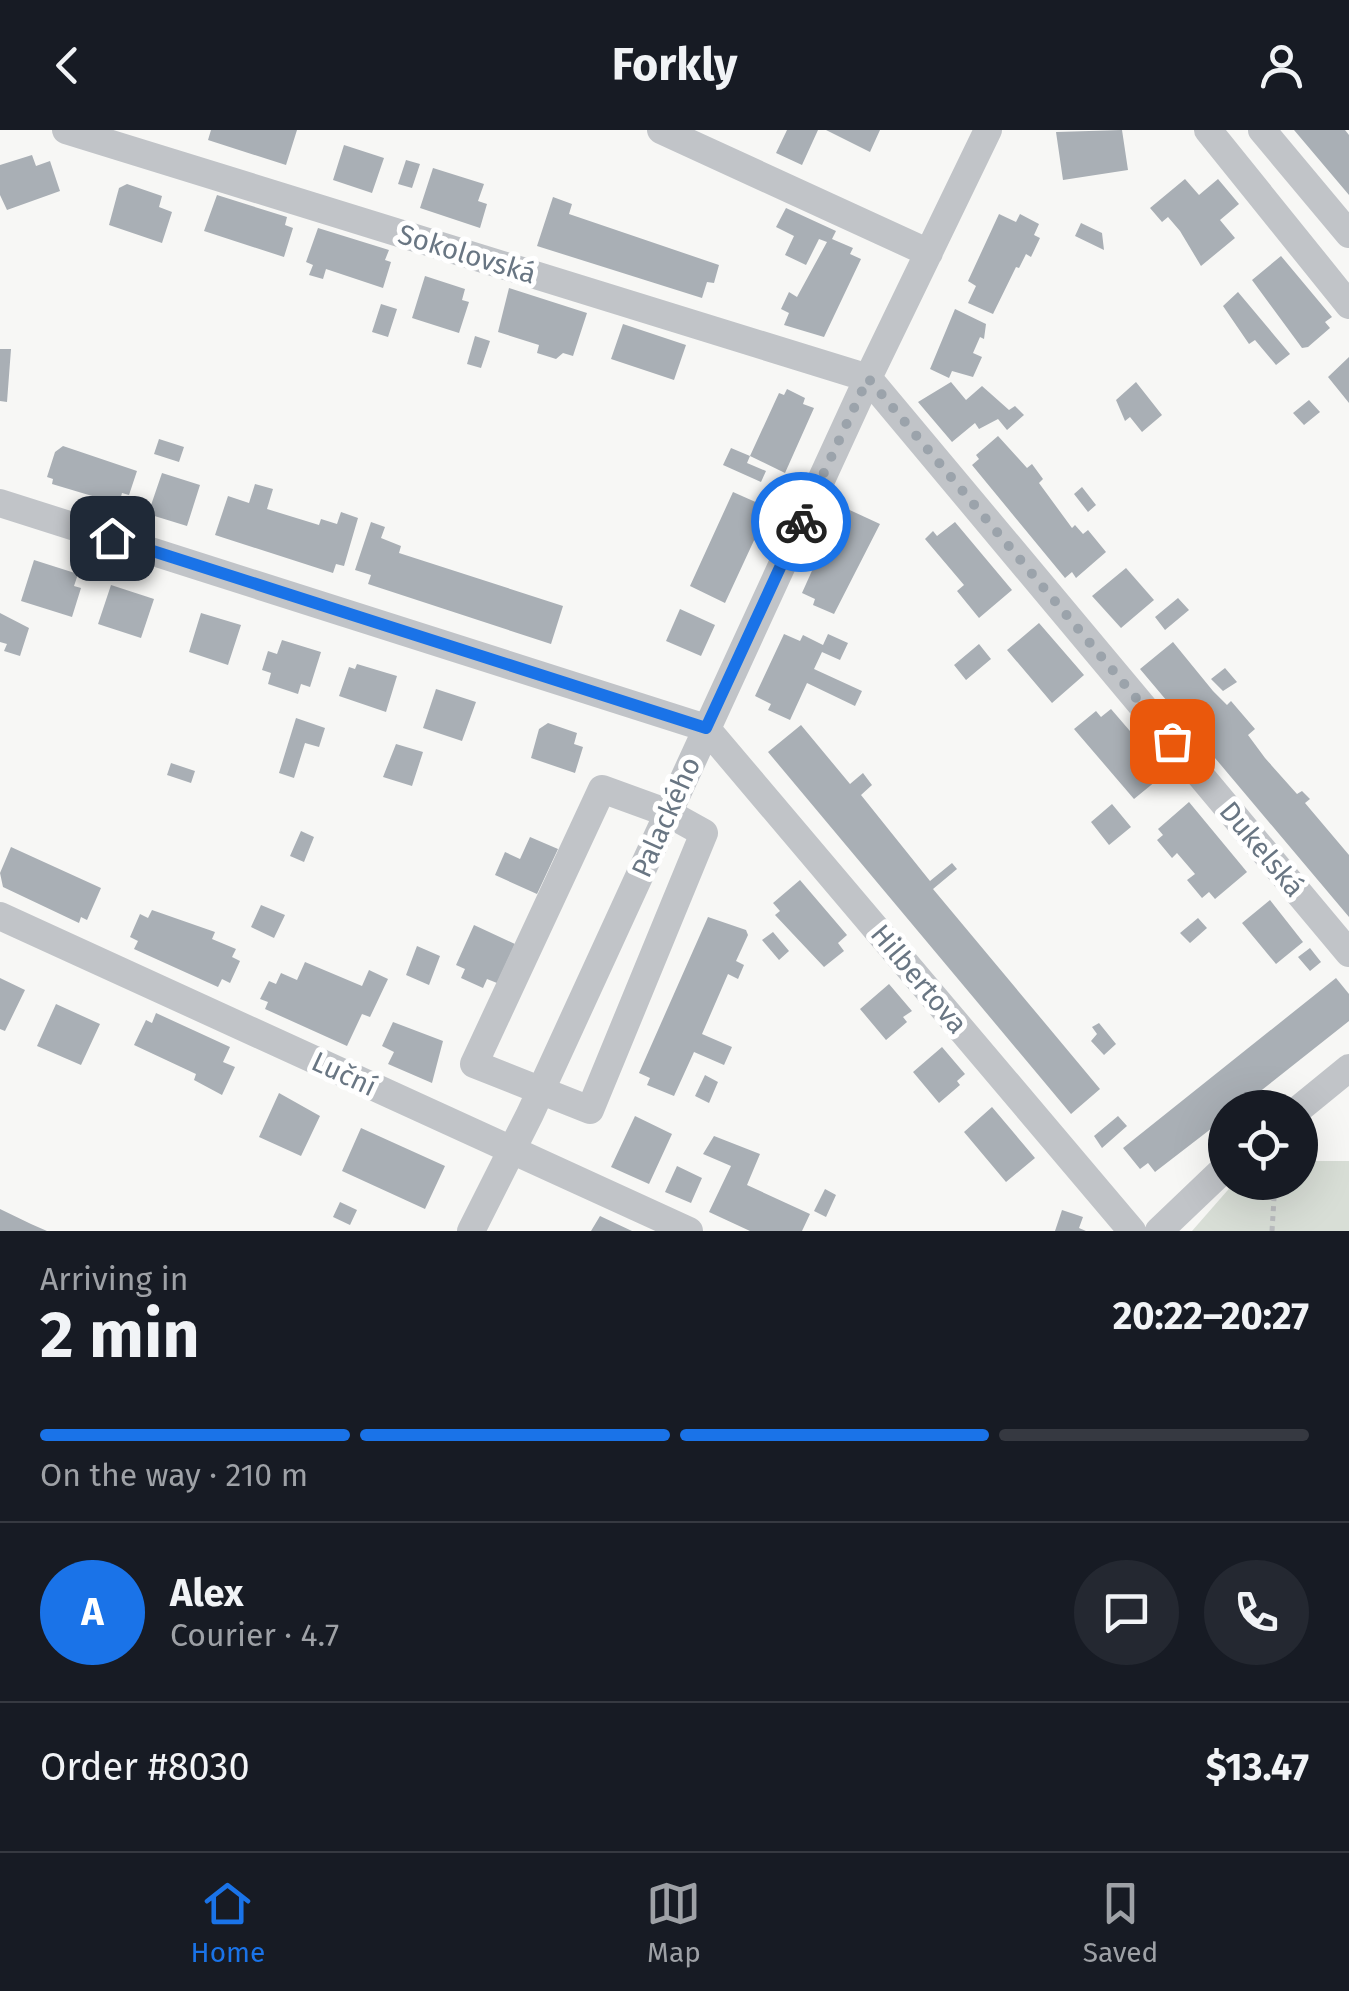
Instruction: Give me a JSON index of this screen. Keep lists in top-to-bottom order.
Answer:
{
  "streets": {
    "street": [
      "Sokolovská",
      "Palackého",
      "Dukelská",
      "Hilbertova",
      "Luční"
    ]
  },
  "crossings": [
    ["Sokolovská", "Palackého"],
    ["Sokolovská", "Dukelská"],
    ["Palackého", "Dukelská"],
    ["Palackého", "Hilbertova"],
    ["Palackého", "Luční"]
  ],
  "page": {
    "header": "Forkly",
    "heading": ["2 min", "Arriving in", "20:22–20:27"],
    "panel": [
      "Alex",
      "Courier · 4.7",
      "Order #8030",
      "$13.47"
    ],
    "bar": "On the way · 210 m",
    "round": "A",
    "tabs": ["Home", "Map", "Saved"]
  }
}
